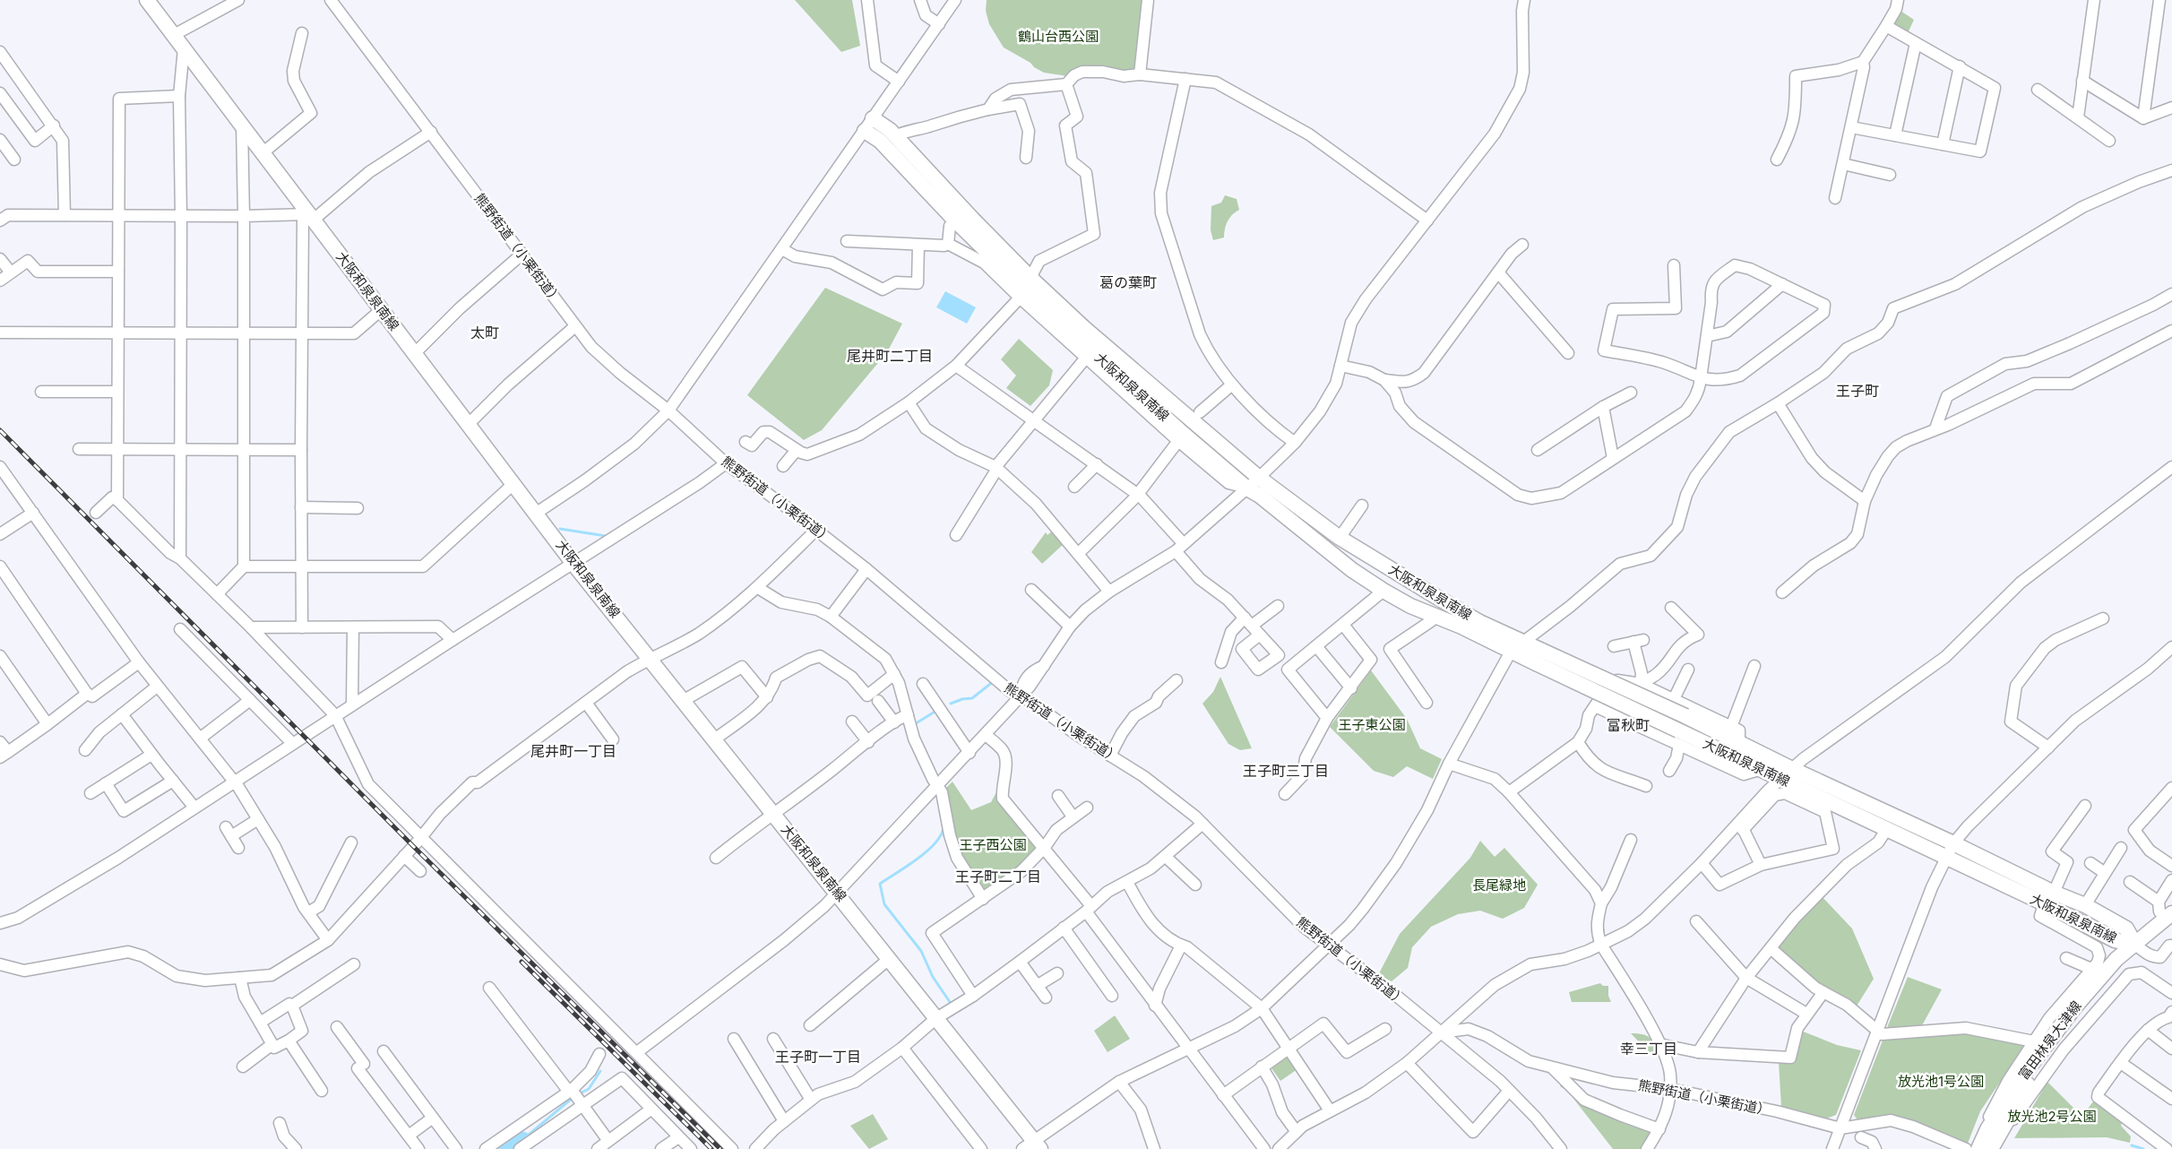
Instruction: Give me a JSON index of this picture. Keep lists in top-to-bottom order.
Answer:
{
  "streets": {
    "main road": ["大阪和泉泉南線", "富田林泉大津線"],
    "street": ["熊野街道（小栗街道）"]
  },
  "crossings": [
    ["大阪和泉泉南線", "富田林泉大津線"]
  ],
  "districts": [
    "葛の葉町",
    "太町",
    "尾井町二丁目",
    "王子町",
    "富秋町",
    "尾井町一丁目",
    "王子町三丁目",
    "王子町二丁目",
    "幸三丁目",
    "王子町一丁目"
  ],
  "parks": [
    "鶴山台西公園",
    "王子東公園",
    "王子西公園",
    "長尾緑地",
    "放光池1号公園",
    "放光池2号公園"
  ]
}
